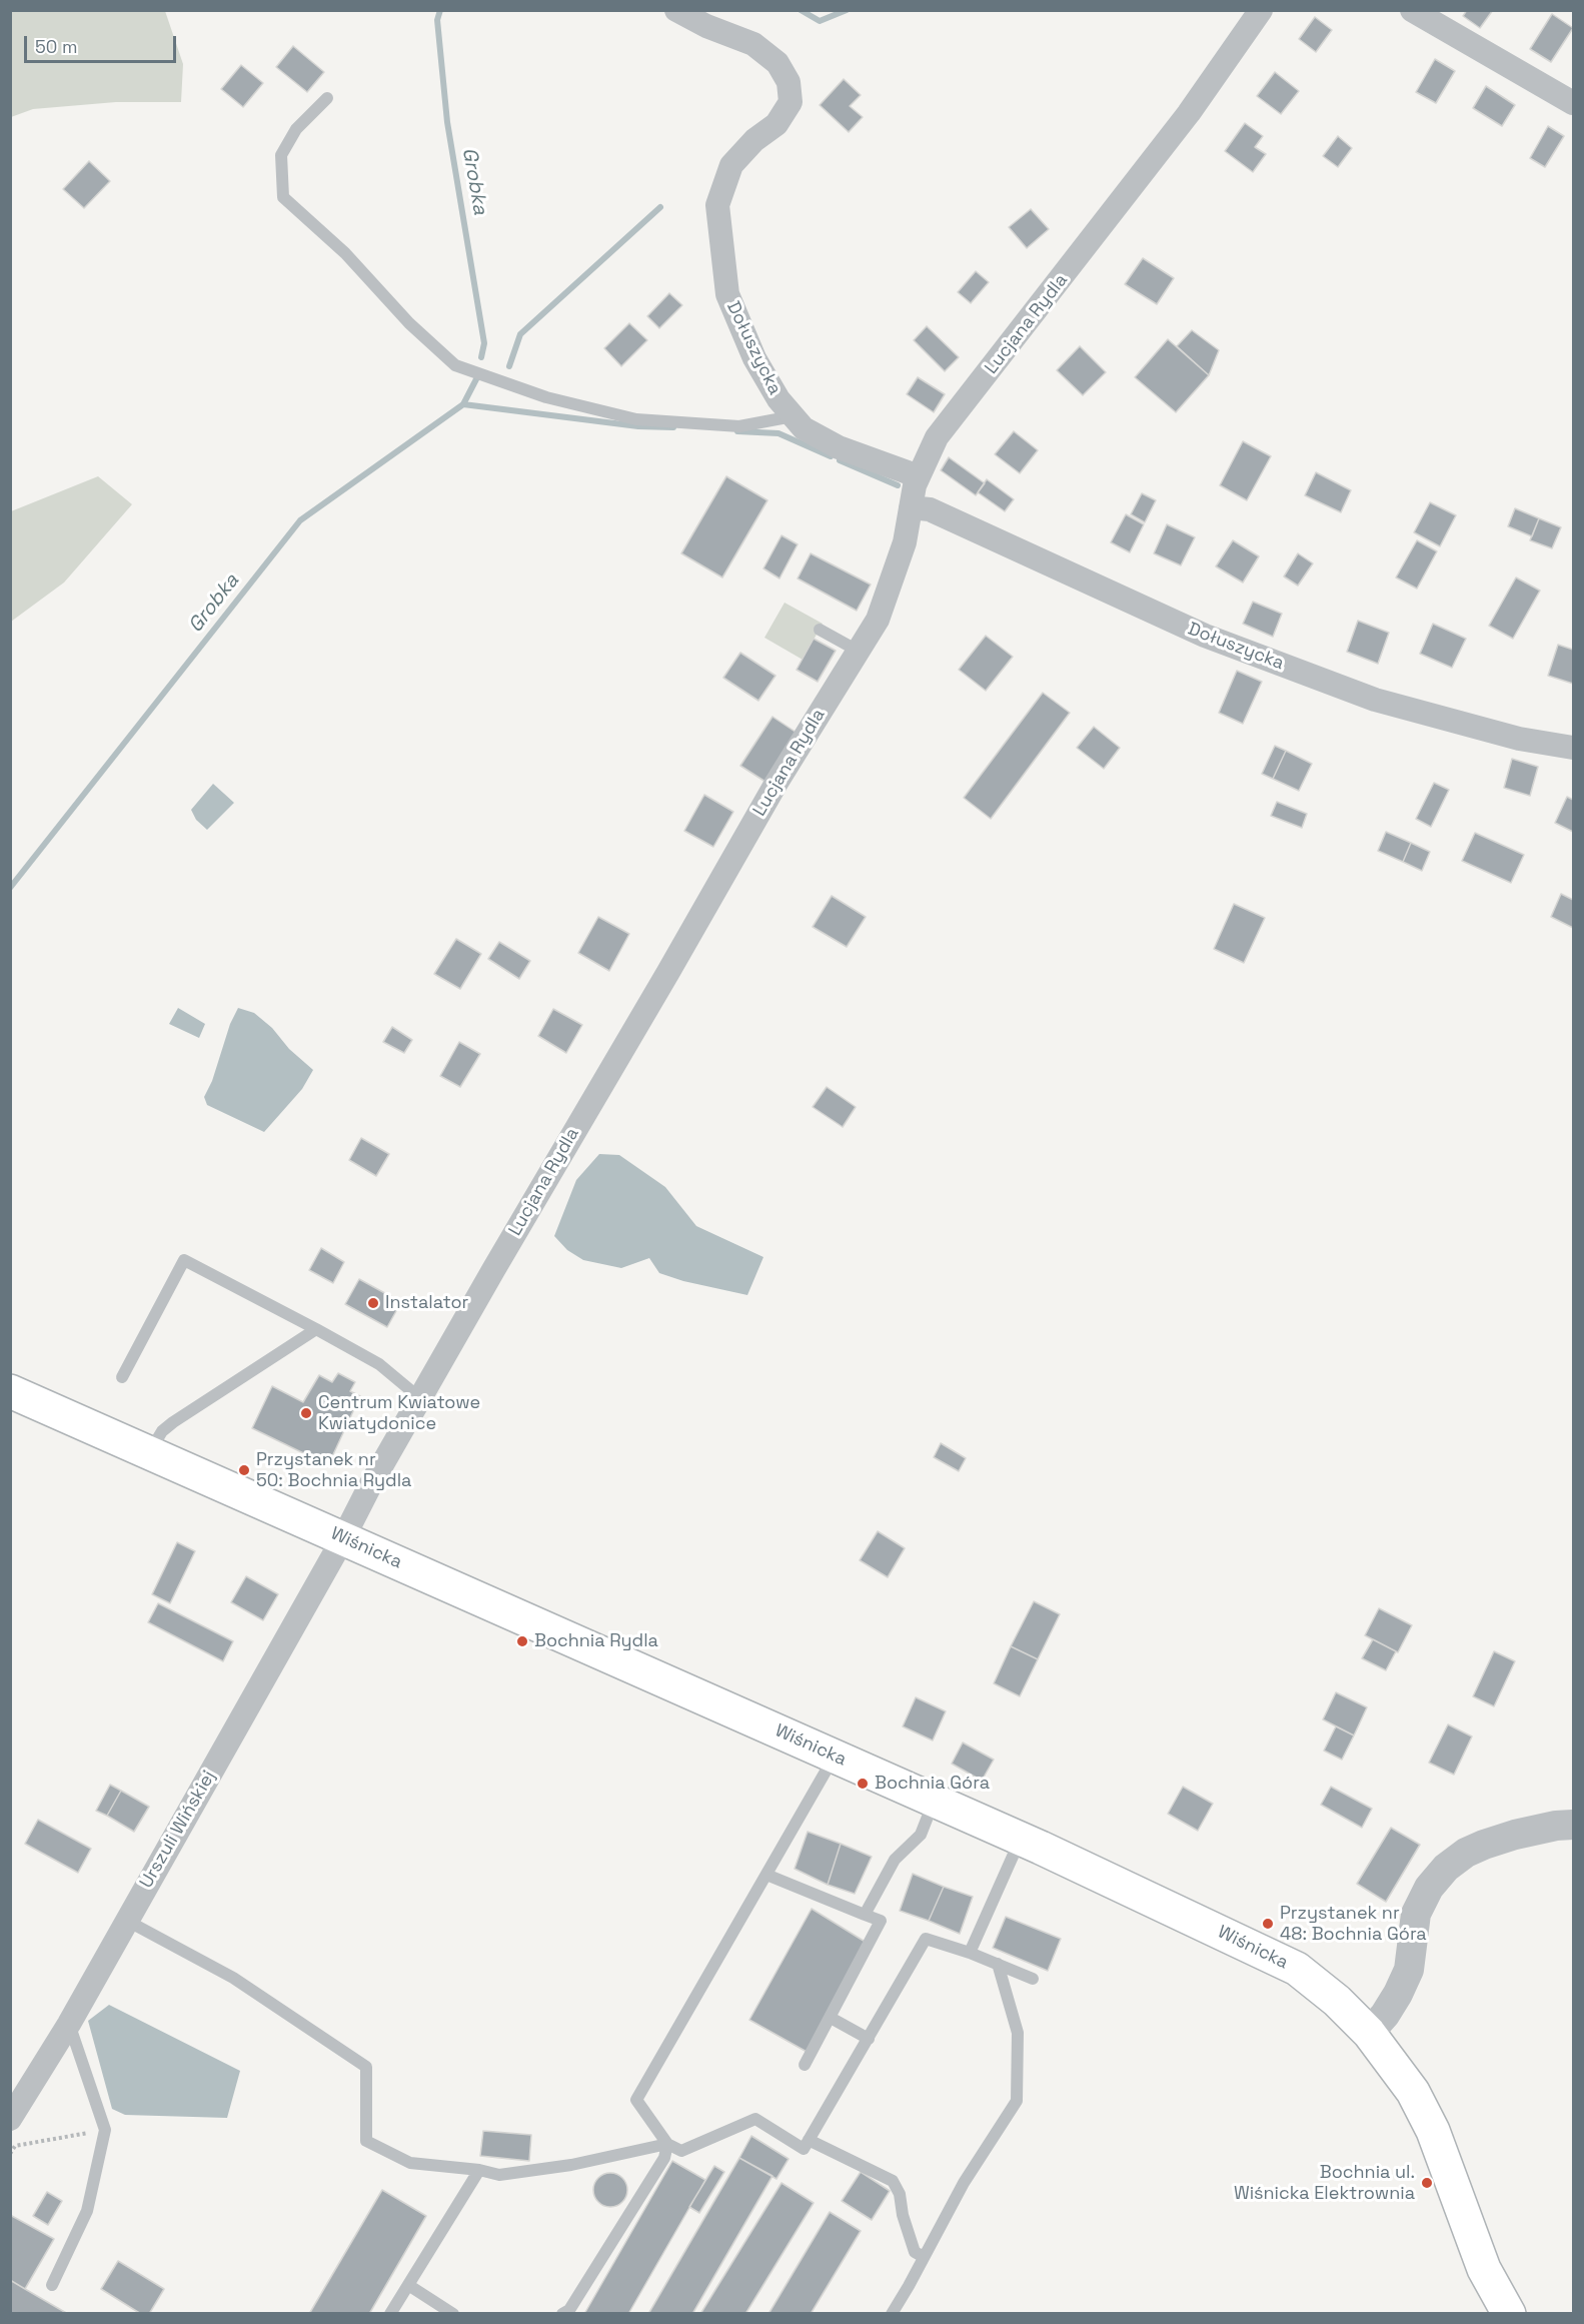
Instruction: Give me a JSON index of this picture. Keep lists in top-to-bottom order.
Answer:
{
  "streets": {
    "main road": ["Wiśnicka"],
    "street": ["Lucjana Rydla", "Dołuszycka", "Urszuli Wińskiej"]
  },
  "crossings": [
    ["Lucjana Rydla", "Dołuszycka"],
    ["Lucjana Rydla", "Wiśnicka"],
    ["Lucjana Rydla", "Urszuli Wińskiej"],
    ["Wiśnicka", "Urszuli Wińskiej"]
  ],
  "water": ["Grobka"],
  "places": [
    "Instalator",
    "Centrum Kwiatowe Kwiatydonice",
    "Przystanek nr 50: Bochnia Rydla",
    "Bochnia Rydla",
    "Bochnia Góra",
    "Przystanek nr 48: Bochnia Góra",
    "Bochnia ul. Wiśnicka Elektrownia"
  ],
  "scale_bar": "50 m"
}
